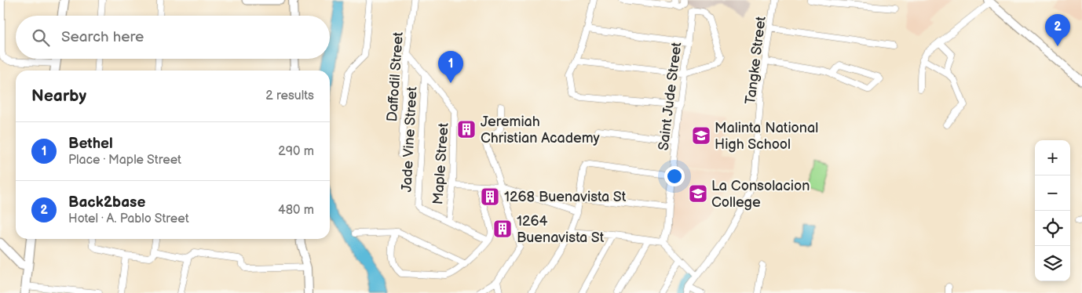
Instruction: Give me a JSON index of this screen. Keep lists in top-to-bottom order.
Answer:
{
  "streets": {
    "street": [
      "Tangke Street",
      "Daffodil Street",
      "Saint Jude Street",
      "Jade Vine Street",
      "Maple Street"
    ]
  },
  "crossings": [
    ["Daffodil Street", "Maple Street"],
    ["Jade Vine Street", "Maple Street"]
  ],
  "places": {
    "building": ["Jeremiah Christian Academy", "1268 Buenavista St", "1264 Buenavista St"],
    "school or university": ["Malinta National High School", "La Consolacion College"]
  },
  "page": {
    "pins": ["2", "1"],
    "search": "Search here",
    "heading": ["Nearby", "2 results"],
    "list": [
      {
        "mark": "1",
        "name": "Bethel",
        "note": "Place · Maple Street",
        "value": "290 m"
      },
      {
        "mark": "2",
        "name": "Back2base",
        "note": "Hotel · A. Pablo Street",
        "value": "480 m"
      }
    ],
    "map_buttons": ["+", "−"]
  }
}
